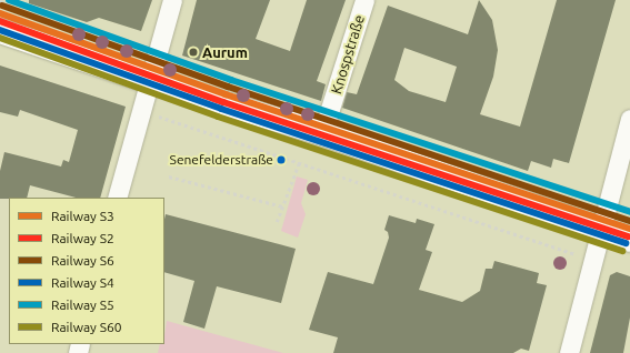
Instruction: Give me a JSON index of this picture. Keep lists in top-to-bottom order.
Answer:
{
  "streets": {
    "street": ["Knospstraße"]
  },
  "places": ["Aurum", "Senefelderstraße"],
  "lines": [
    "rail line S5",
    "rail line S6",
    "rail line S3",
    "rail line S2",
    "rail line S4",
    "rail line S60"
  ],
  "legend": [
    "Railway S3",
    "Railway S2",
    "Railway S6",
    "Railway S4",
    "Railway S5",
    "Railway S60"
  ]
}
